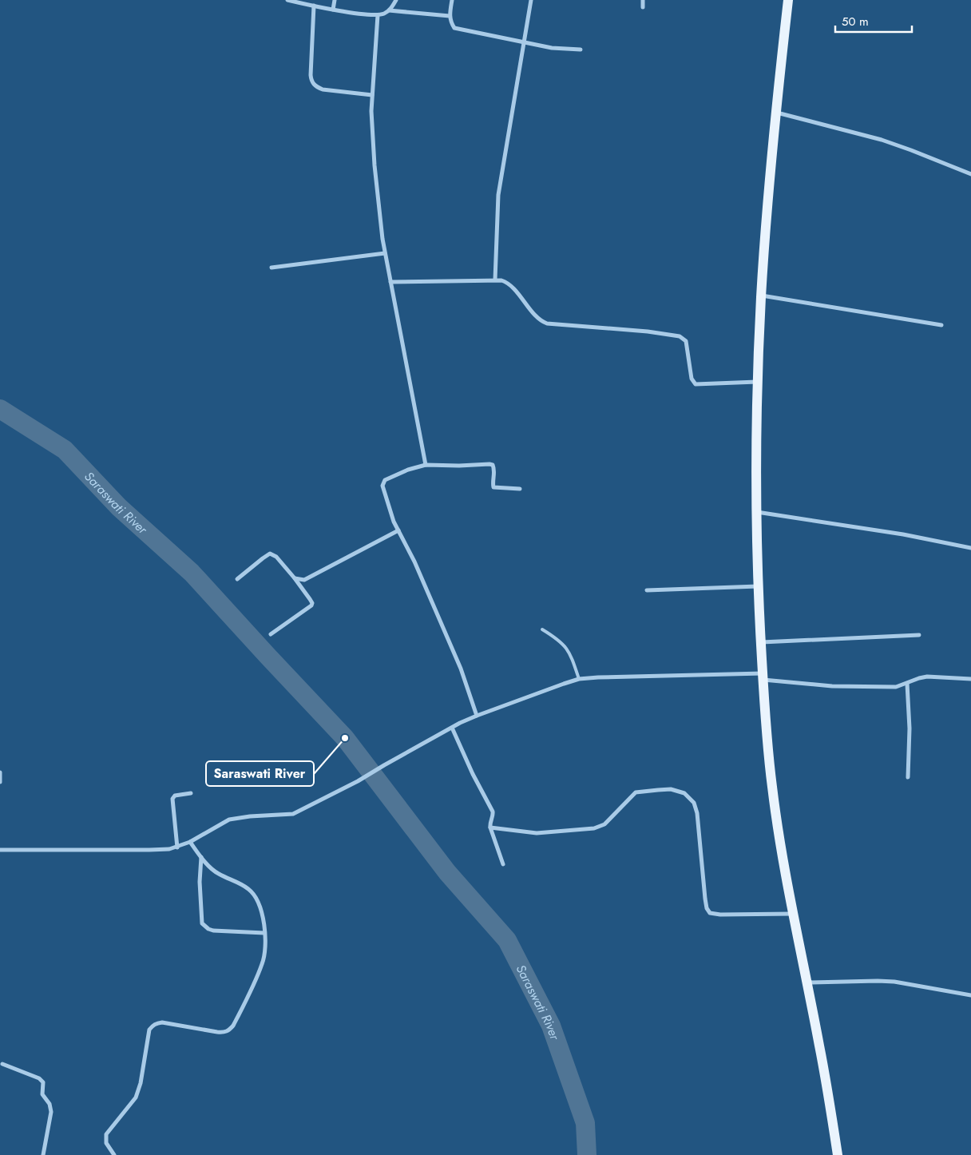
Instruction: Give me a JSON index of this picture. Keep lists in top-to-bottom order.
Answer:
{
  "water": ["Saraswati River"],
  "places": ["Saraswati River"],
  "scale_bar": "50 m"
}
